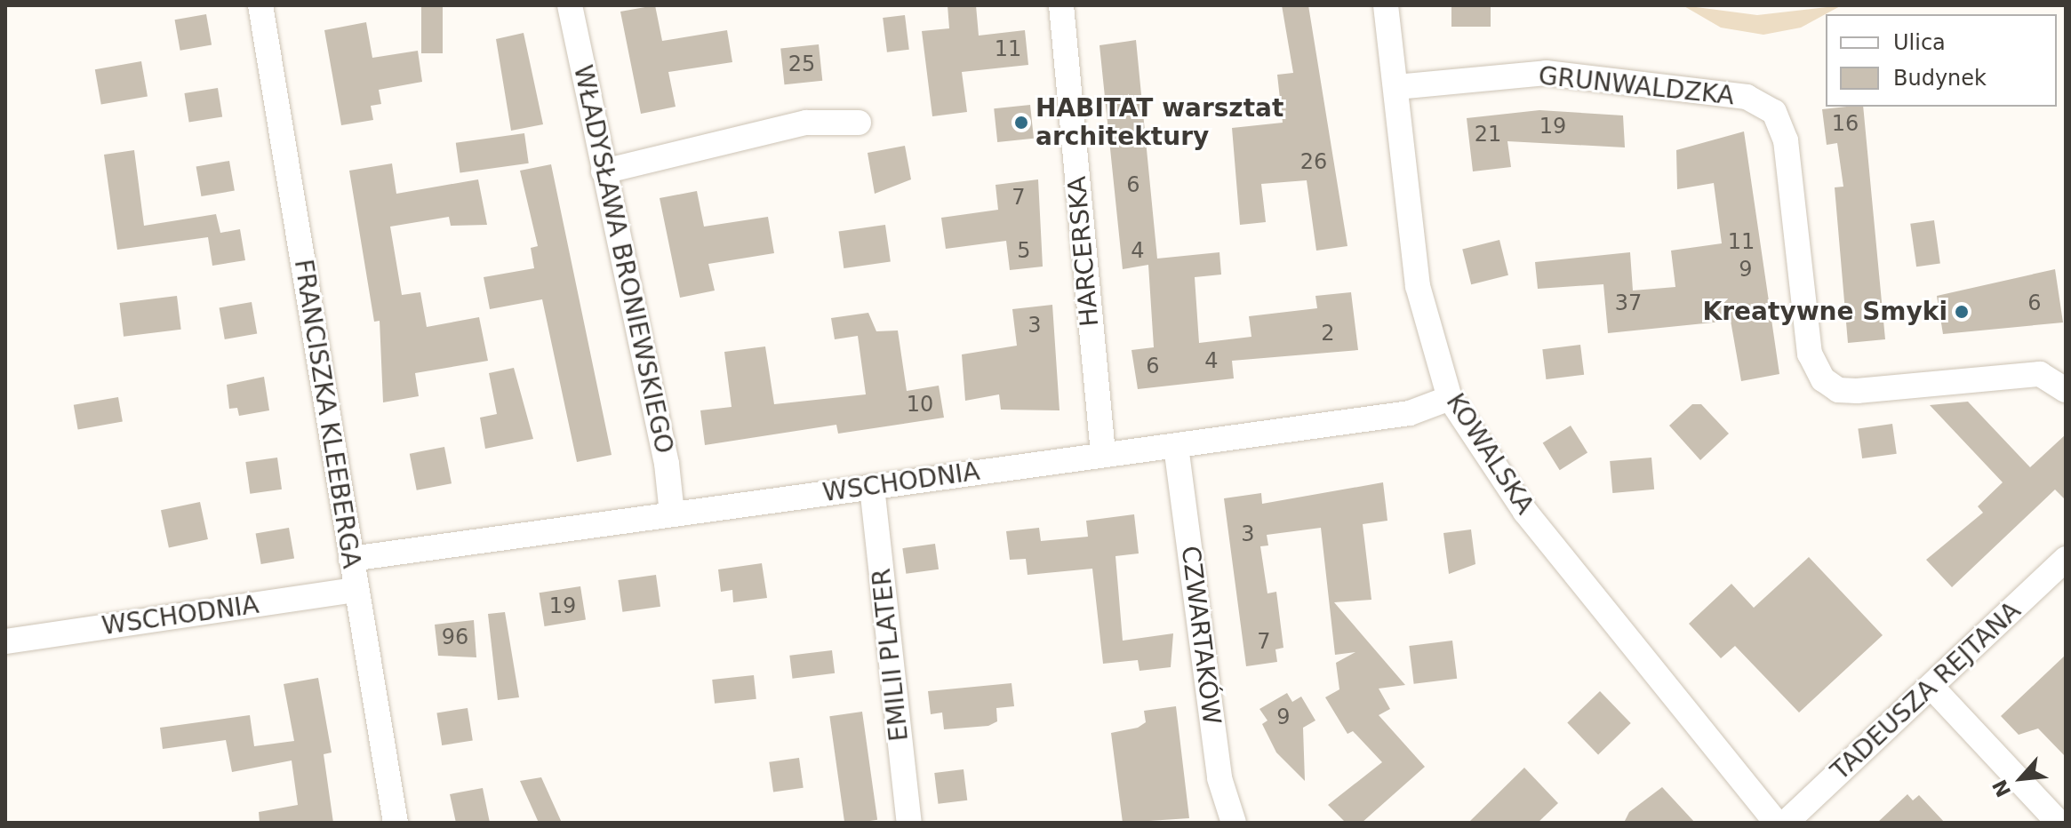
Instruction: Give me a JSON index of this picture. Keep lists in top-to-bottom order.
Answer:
{
  "streets": {
    "street": [
      "GRUNWALDZKA",
      "HARCERSKA",
      "WŁADYSŁAWA BRONIEWSKIEGO",
      "FRANCISZKA KLEEBERGA",
      "KOWALSKA",
      "WSCHODNIA",
      "CZWARTAKÓW",
      "EMILII PLATER",
      "TADEUSZA REJTANA"
    ]
  },
  "crossings": [
    ["GRUNWALDZKA", "KOWALSKA"],
    ["HARCERSKA", "WSCHODNIA"],
    ["WŁADYSŁAWA BRONIEWSKIEGO", "WSCHODNIA"],
    ["FRANCISZKA KLEEBERGA", "WSCHODNIA"],
    ["KOWALSKA", "WSCHODNIA"],
    ["WSCHODNIA", "CZWARTAKÓW"],
    ["WSCHODNIA", "EMILII PLATER"]
  ],
  "places": ["HABITAT warsztat architektury", "Kreatywne Smyki"],
  "house_numbers": [
    "11",
    "25",
    "16",
    "19",
    "21",
    "26",
    "6",
    "7",
    "11",
    "5",
    "4",
    "9",
    "37",
    "6",
    "3",
    "2",
    "4",
    "6",
    "10",
    "3",
    "19",
    "96",
    "7",
    "9"
  ],
  "legend": ["Ulica", "Budynek"],
  "north": "bottom left"
}
